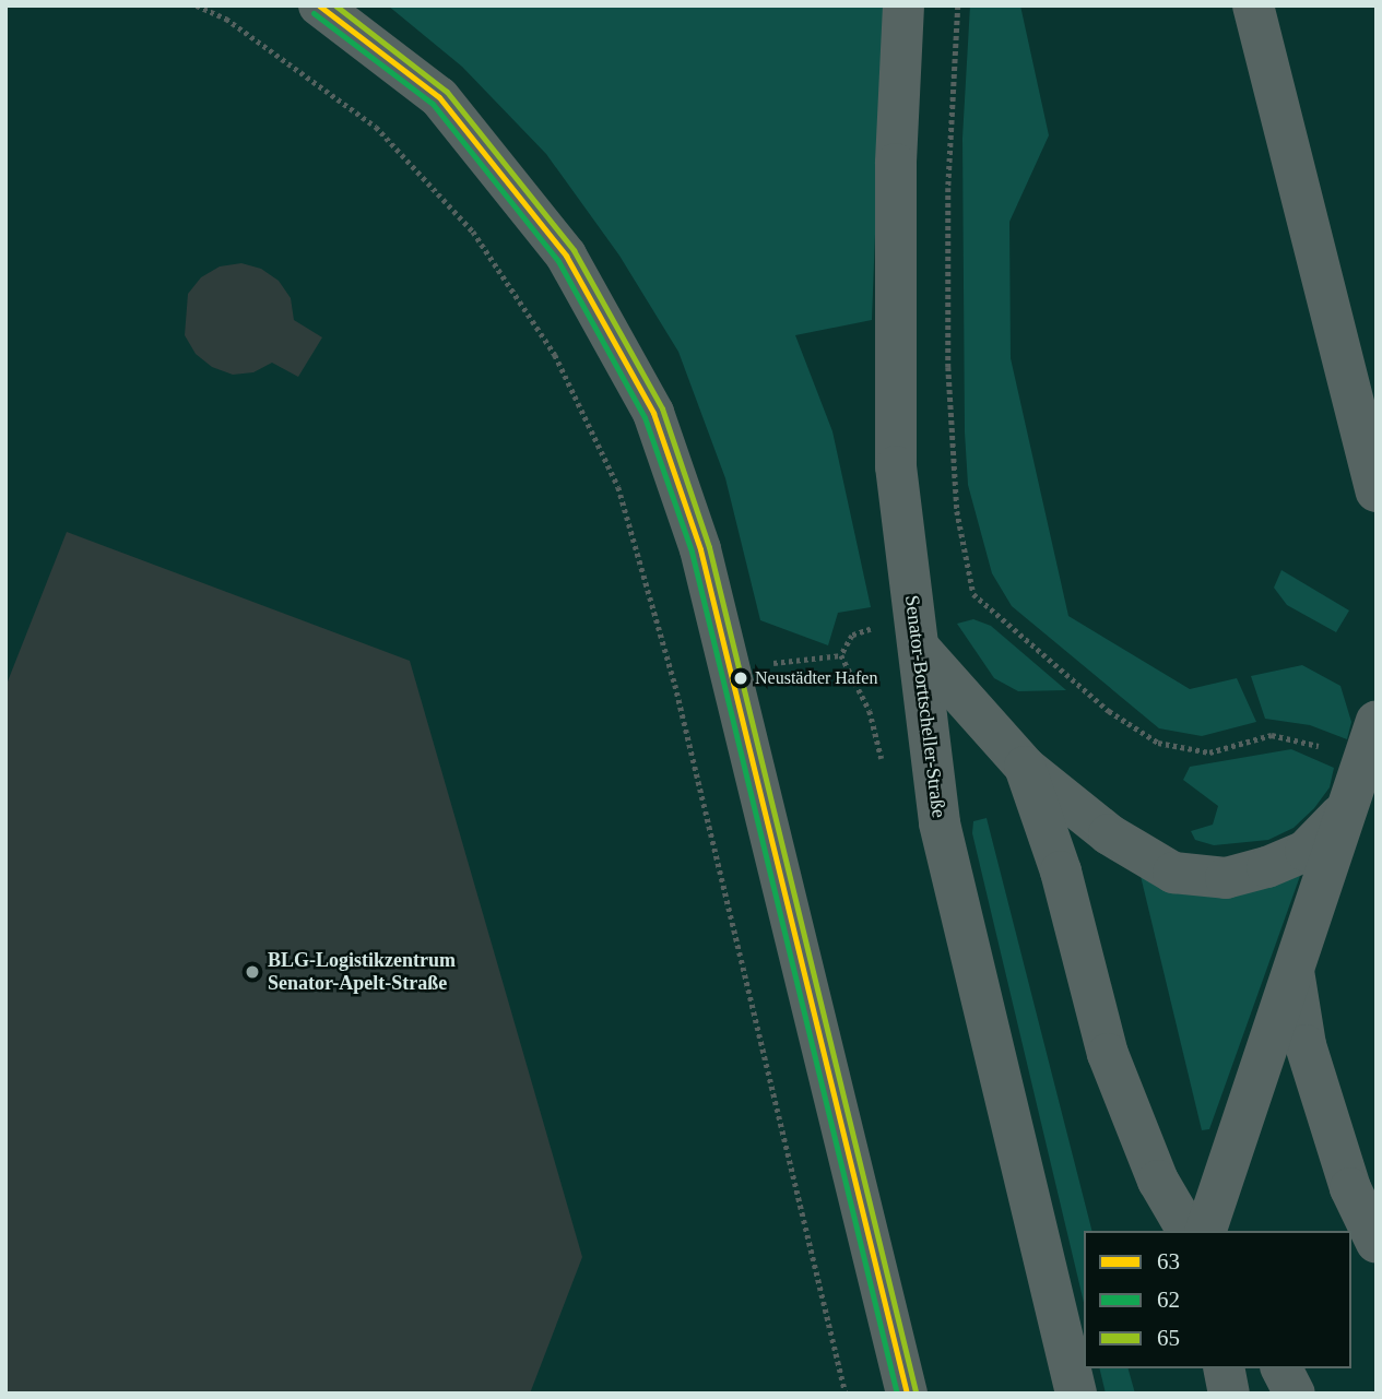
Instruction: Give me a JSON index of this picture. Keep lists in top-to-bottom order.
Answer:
{
  "streets": {
    "street": ["Senator-Borttscheller-Straße"]
  },
  "places": ["Neustädter Hafen", "BLG-Logistikzentrum Senator-Apelt-Straße"],
  "lines": ["transit line 63", "transit line 65", "transit line 62"],
  "legend": ["63", "62", "65"]
}
